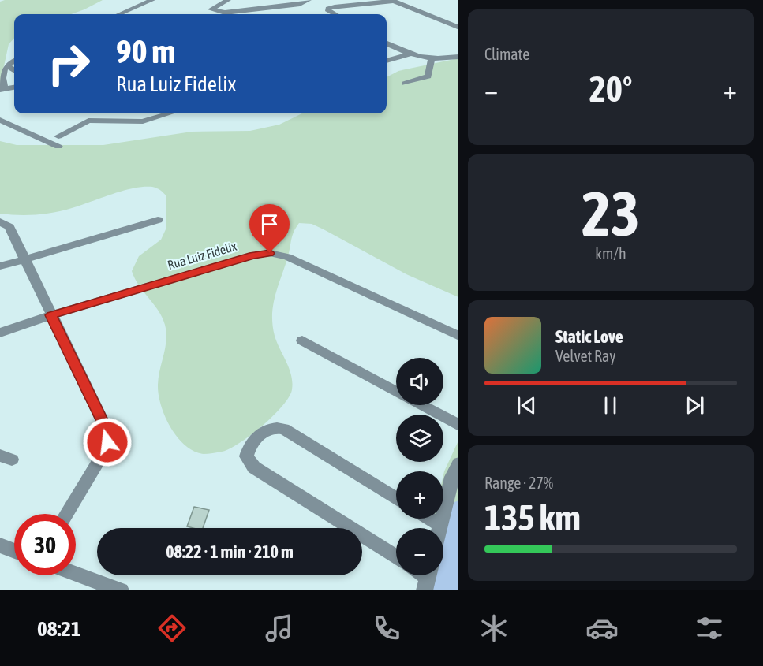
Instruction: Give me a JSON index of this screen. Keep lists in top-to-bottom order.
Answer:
{
  "streets": {
    "street": ["Rua Luiz Fidelix"]
  },
  "page": {
    "tile": [
      "Climate",
      ["23", "km/h"],
      ["Range · 27%", "135 km"]
    ],
    "turn": ["90 m", "Rua Luiz Fidelix"],
    "heat": ["−", "20°", "+"],
    "song": ["Static Love", "Velvet Ray"],
    "map_buttons": ["+", "−"],
    "limit": "30",
    "trip": "08:22 · 1 min · 210 m",
    "tabs": "08:21"
  }
}
